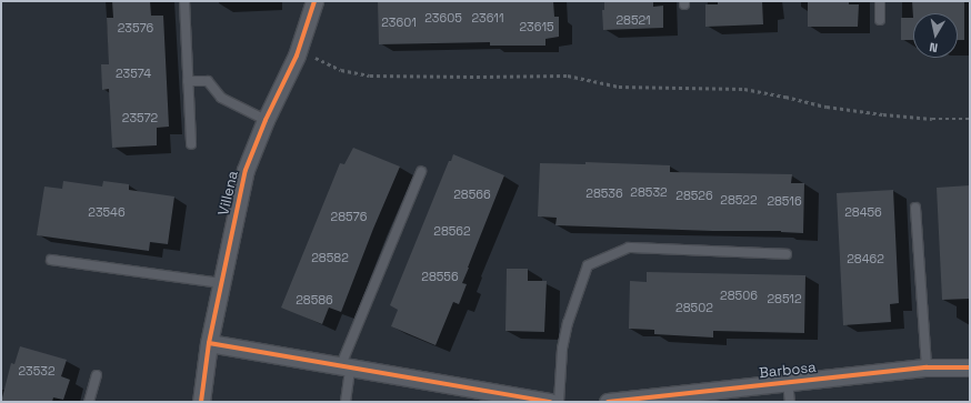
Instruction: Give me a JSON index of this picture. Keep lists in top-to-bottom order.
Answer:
{
  "streets": {
    "street": ["Villena", "Barbosa"]
  },
  "house_numbers": [
    "23605",
    "23611",
    "28521",
    "23601",
    "23615",
    "23576",
    "23574",
    "23572",
    "28532",
    "28536",
    "28566",
    "28526",
    "28522",
    "28516",
    "23546",
    "28456",
    "28576",
    "28562",
    "28582",
    "28462",
    "28556",
    "28506",
    "28512",
    "28586",
    "28502",
    "23532"
  ],
  "north": "bottom"
}
